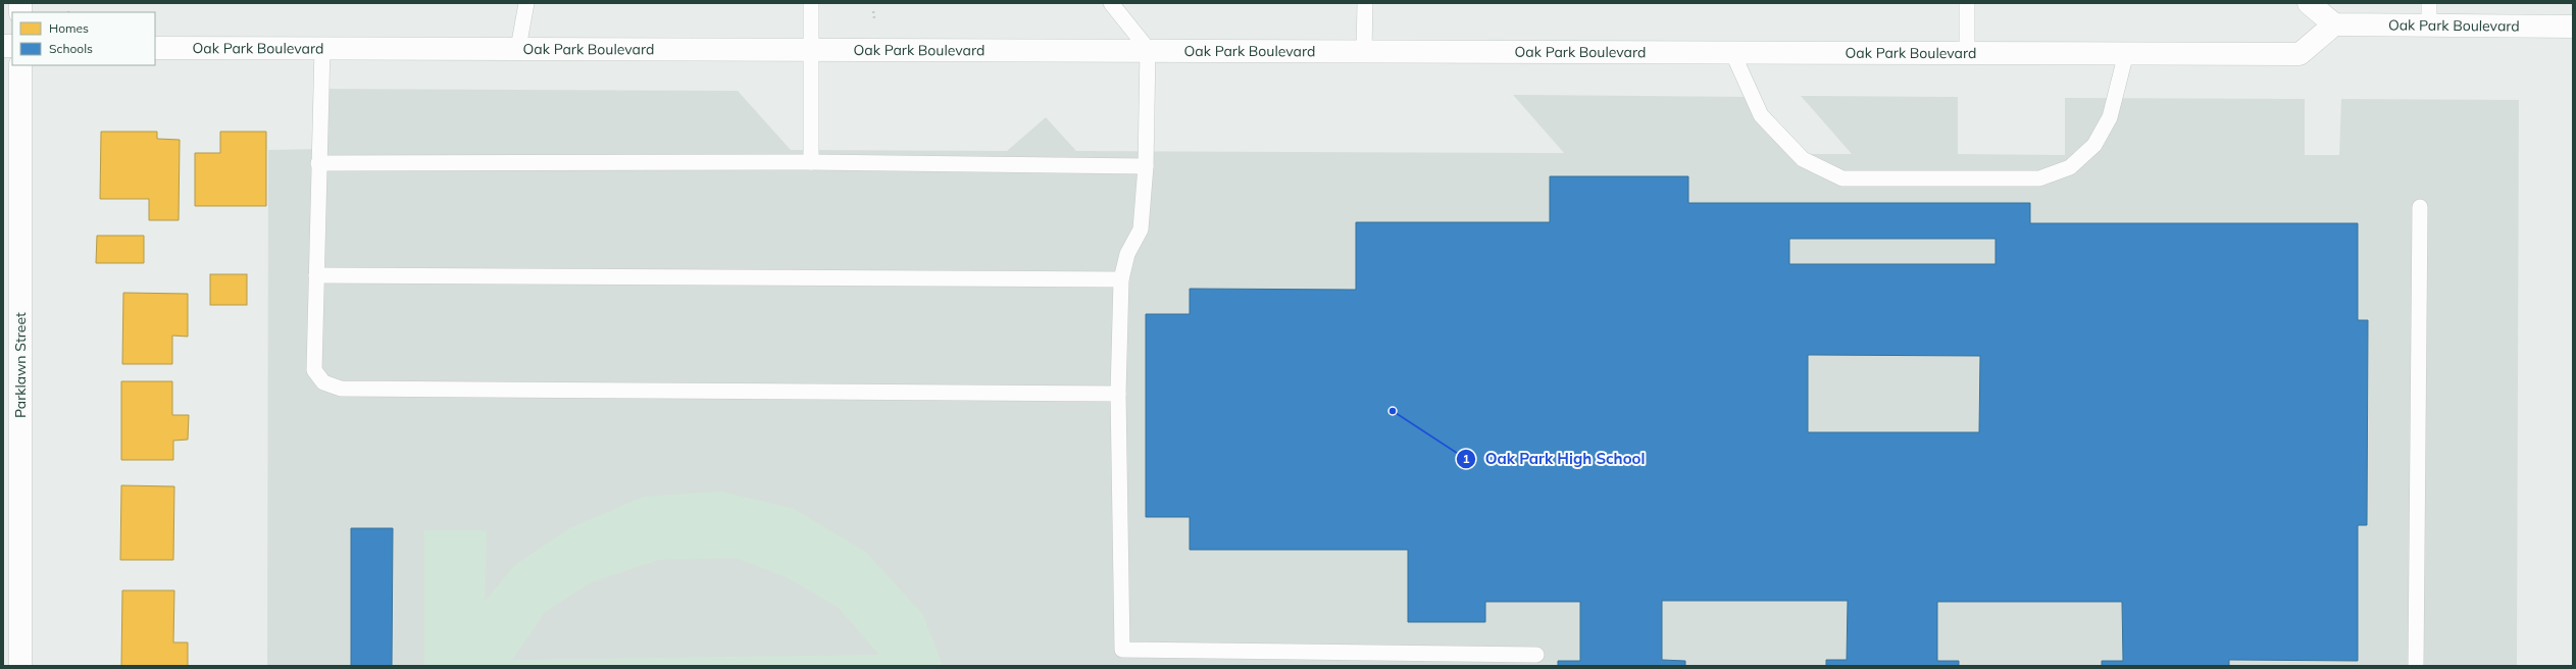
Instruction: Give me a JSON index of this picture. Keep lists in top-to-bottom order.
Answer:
{
  "streets": {
    "street": ["Oak Park Boulevard", "Parklawn Street"]
  },
  "places": ["Oak Park High School"],
  "legend": ["Homes", "Schools"]
}
